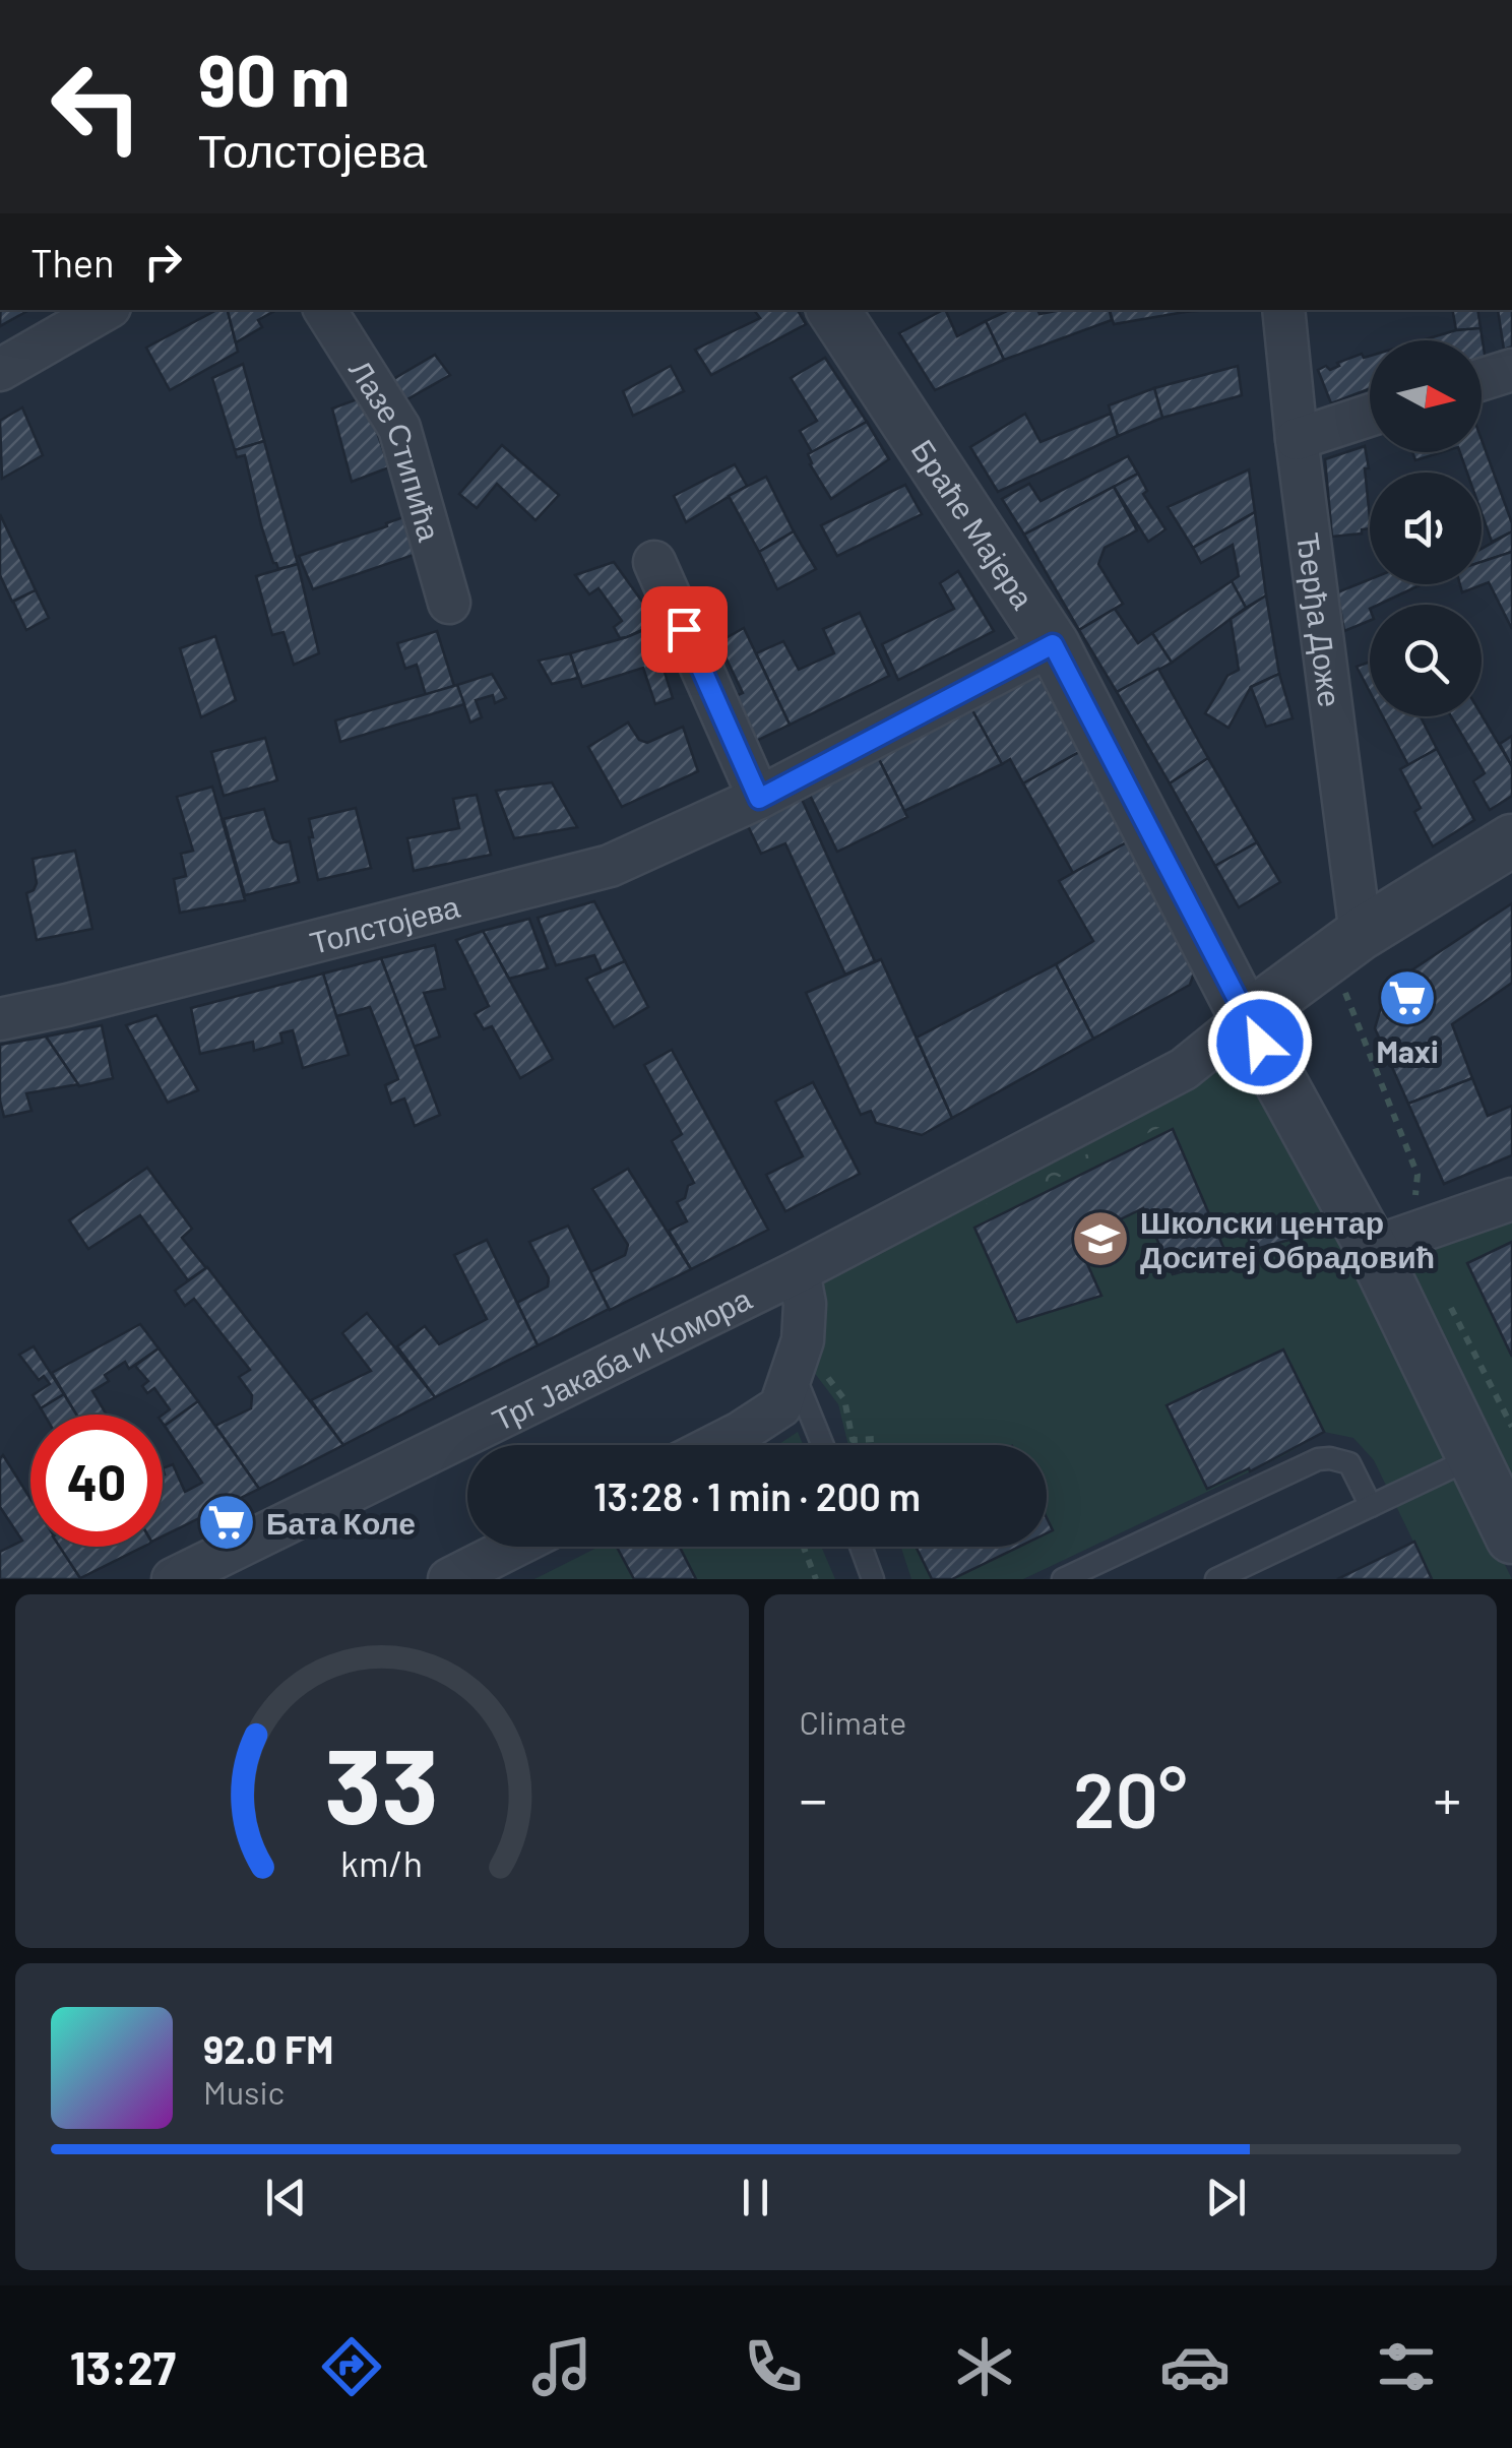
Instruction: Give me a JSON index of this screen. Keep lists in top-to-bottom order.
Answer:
{
  "streets": {
    "street": [
      "Лазе Стипића",
      "Браће Мајера",
      "Ђерђа Доже",
      "Толстојева",
      "Трг Јакаба и Комора"
    ]
  },
  "crossings": [
    ["Браће Мајера", "Толстојева"],
    ["Браће Мајера", "Трг Јакаба и Комора"]
  ],
  "places": {
    "supermarket": ["Maxi", "Бата Коле"],
    "school or university": ["Школски центар Доситеј Обрадовић"]
  },
  "north": "right",
  "page": {
    "turn": ["90 m", "Толстојева"],
    "then": "Then",
    "limit": "40",
    "trip": "13:28 · 1 min · 200 m",
    "tile": "Climate",
    "heat": ["−", "20°", "+"],
    "song": ["92.0 FM", "Music"],
    "tabs": "13:27",
    "gauge": ["33", "km/h"]
  }
}
